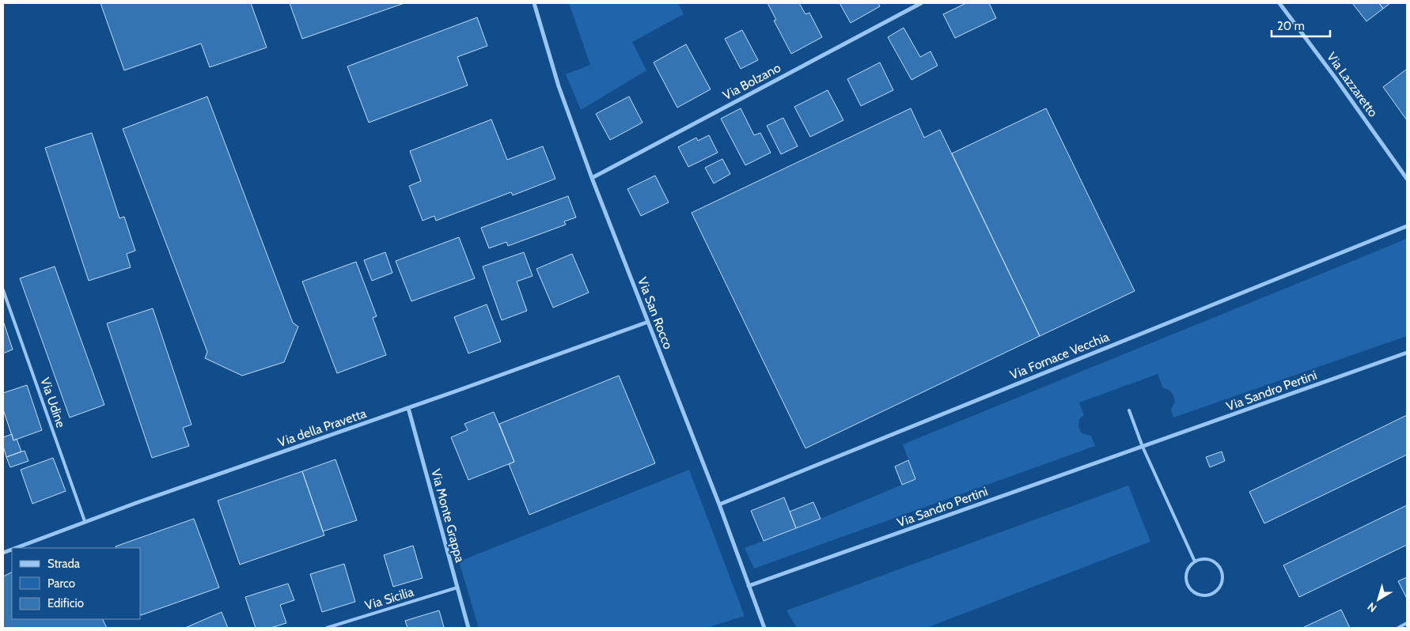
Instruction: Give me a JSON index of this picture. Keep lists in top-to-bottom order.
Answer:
{
  "streets": {
    "street": [
      "Via Bolzano",
      "Via Lazzaretto",
      "Via San Rocco",
      "Via Fornace Vecchia",
      "Via Sandro Pertini",
      "Via della Pravetta",
      "Via Monte Grappa"
    ],
    "lane": ["Via Udine", "Via Sicilia"]
  },
  "crossings": [
    ["Via Bolzano", "Via San Rocco"],
    ["Via San Rocco", "Via Fornace Vecchia"],
    ["Via San Rocco", "Via Sandro Pertini"],
    ["Via San Rocco", "Via della Pravetta"],
    ["Via Udine", "Via della Pravetta"],
    ["Via della Pravetta", "Via Monte Grappa"],
    ["Via Monte Grappa", "Via Sicilia"]
  ],
  "legend": ["Strada", "Parco", "Edificio"],
  "scale_bar": "20 m",
  "north": "bottom left"
}
